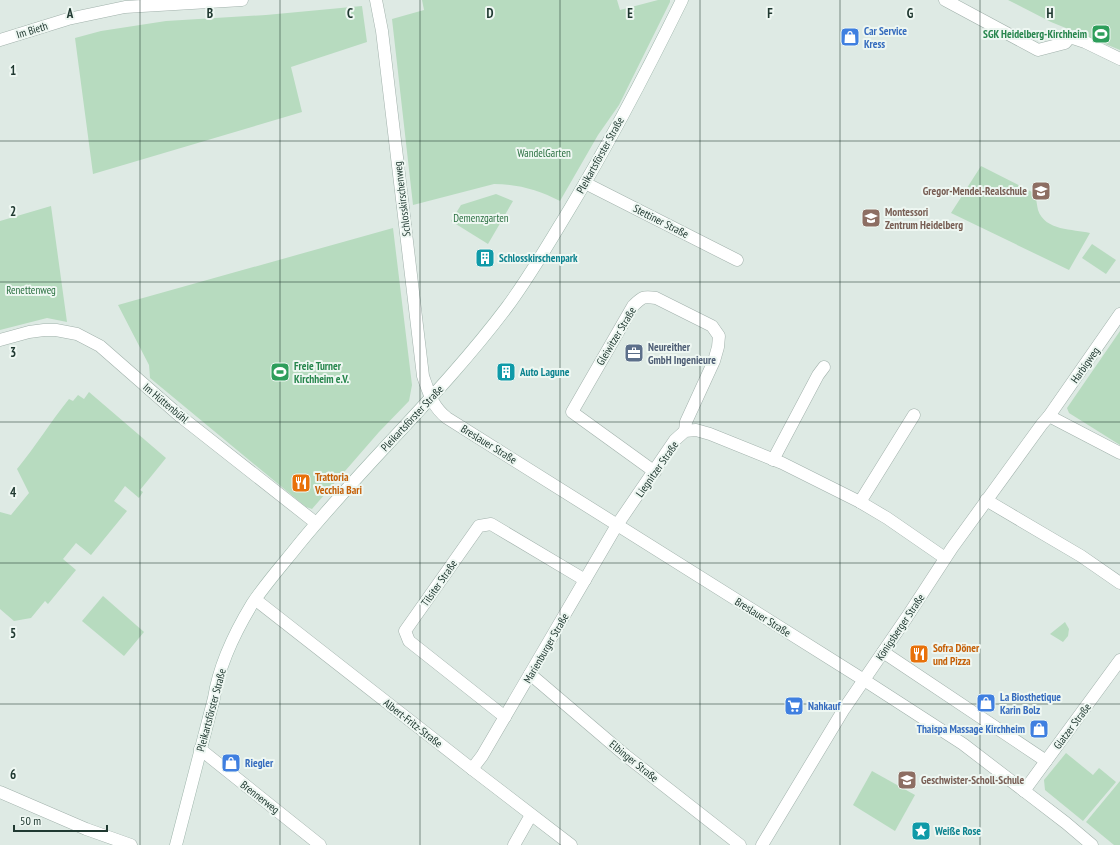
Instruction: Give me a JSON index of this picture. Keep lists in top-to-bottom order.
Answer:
{
  "streets": {
    "street": [
      "Im Bieth",
      "Pleikartsförster Straße",
      "Schlosskirschenweg",
      "Stettiner Straße",
      "Gleiwitzer Straße",
      "Harbigweg",
      "Im Hüttenbühl",
      "Breslauer Straße",
      "Liegnitzer Straße",
      "Tilsiter Straße",
      "Königsberger Straße",
      "Marienburger Straße",
      "Albert-Fritz-Straße",
      "Glatzer Straße",
      "Elbinger Straße",
      "Brennerweg"
    ]
  },
  "crossings": [
    ["Pleikartsförster Straße", "Schlosskirschenweg"],
    ["Pleikartsförster Straße", "Stettiner Straße"],
    ["Pleikartsförster Straße", "Im Hüttenbühl"],
    ["Pleikartsförster Straße", "Breslauer Straße"],
    ["Pleikartsförster Straße", "Albert-Fritz-Straße"],
    ["Pleikartsförster Straße", "Brennerweg"],
    ["Schlosskirschenweg", "Breslauer Straße"],
    ["Gleiwitzer Straße", "Liegnitzer Straße"],
    ["Harbigweg", "Königsberger Straße"],
    ["Breslauer Straße", "Liegnitzer Straße"],
    ["Breslauer Straße", "Königsberger Straße"],
    ["Breslauer Straße", "Marienburger Straße"],
    ["Breslauer Straße", "Glatzer Straße"],
    ["Liegnitzer Straße", "Königsberger Straße"],
    ["Liegnitzer Straße", "Marienburger Straße"],
    ["Tilsiter Straße", "Marienburger Straße"],
    ["Marienburger Straße", "Albert-Fritz-Straße"],
    ["Marienburger Straße", "Elbinger Straße"]
  ],
  "parks": ["WandelGarten", "Demenzgarten", "Renettenweg"],
  "places": {
    "sports": ["SGK Heidelberg-Kirchheim", "Freie Turner Kirchheim e.V."],
    "shop": [
      "Car Service Kress",
      "La Biosthetique Karin Bolz",
      "Thaispa Massage Kirchheim",
      "Riegler"
    ],
    "school or university": ["Gregor-Mendel-Realschule", "Montessori Zentrum Heidelberg", "Geschwister-Scholl-Schule"],
    "building": ["Schlosskirschenpark", "Auto Lagune"],
    "office": ["Neureither GmbH Ingenieure"],
    "restaurant": ["Trattoria Vecchia Bari", "Sofra Döner und Pizza"],
    "supermarket": ["Nahkauf"],
    "place": ["Weiße Rose"]
  },
  "scale_bar": "50 m",
  "grid": {
    "columns": [
      "A",
      "B",
      "C",
      "D",
      "E",
      "F",
      "G",
      "H"
    ],
    "rows": [
      "1",
      "2",
      "3",
      "4",
      "5",
      "6"
    ]
  }
}
